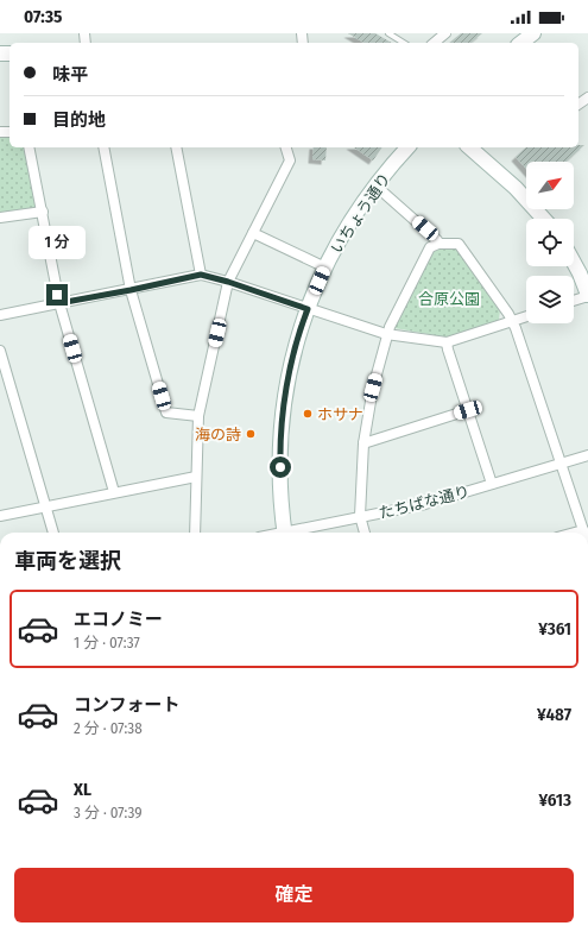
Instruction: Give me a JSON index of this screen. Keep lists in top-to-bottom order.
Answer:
{
  "streets": {
    "street": ["いちょう通り", "たちばな通り"]
  },
  "parks": ["合原公園"],
  "places": ["ホサナ", "海の詩"],
  "north": "top right",
  "page": {
    "status": "07:35",
    "banner": ["味平", "目的地"],
    "bubble": "1 分",
    "heading": "車両を選択",
    "list": [
      {
        "name": "エコノミー",
        "note": "1 分 · 07:37",
        "value": "¥361"
      },
      {
        "name": "コンフォート",
        "note": "2 分 · 07:38",
        "value": "¥487"
      },
      {
        "name": "XL",
        "note": "3 分 · 07:39",
        "value": "¥613"
      }
    ],
    "buttons": "確定"
  }
}
